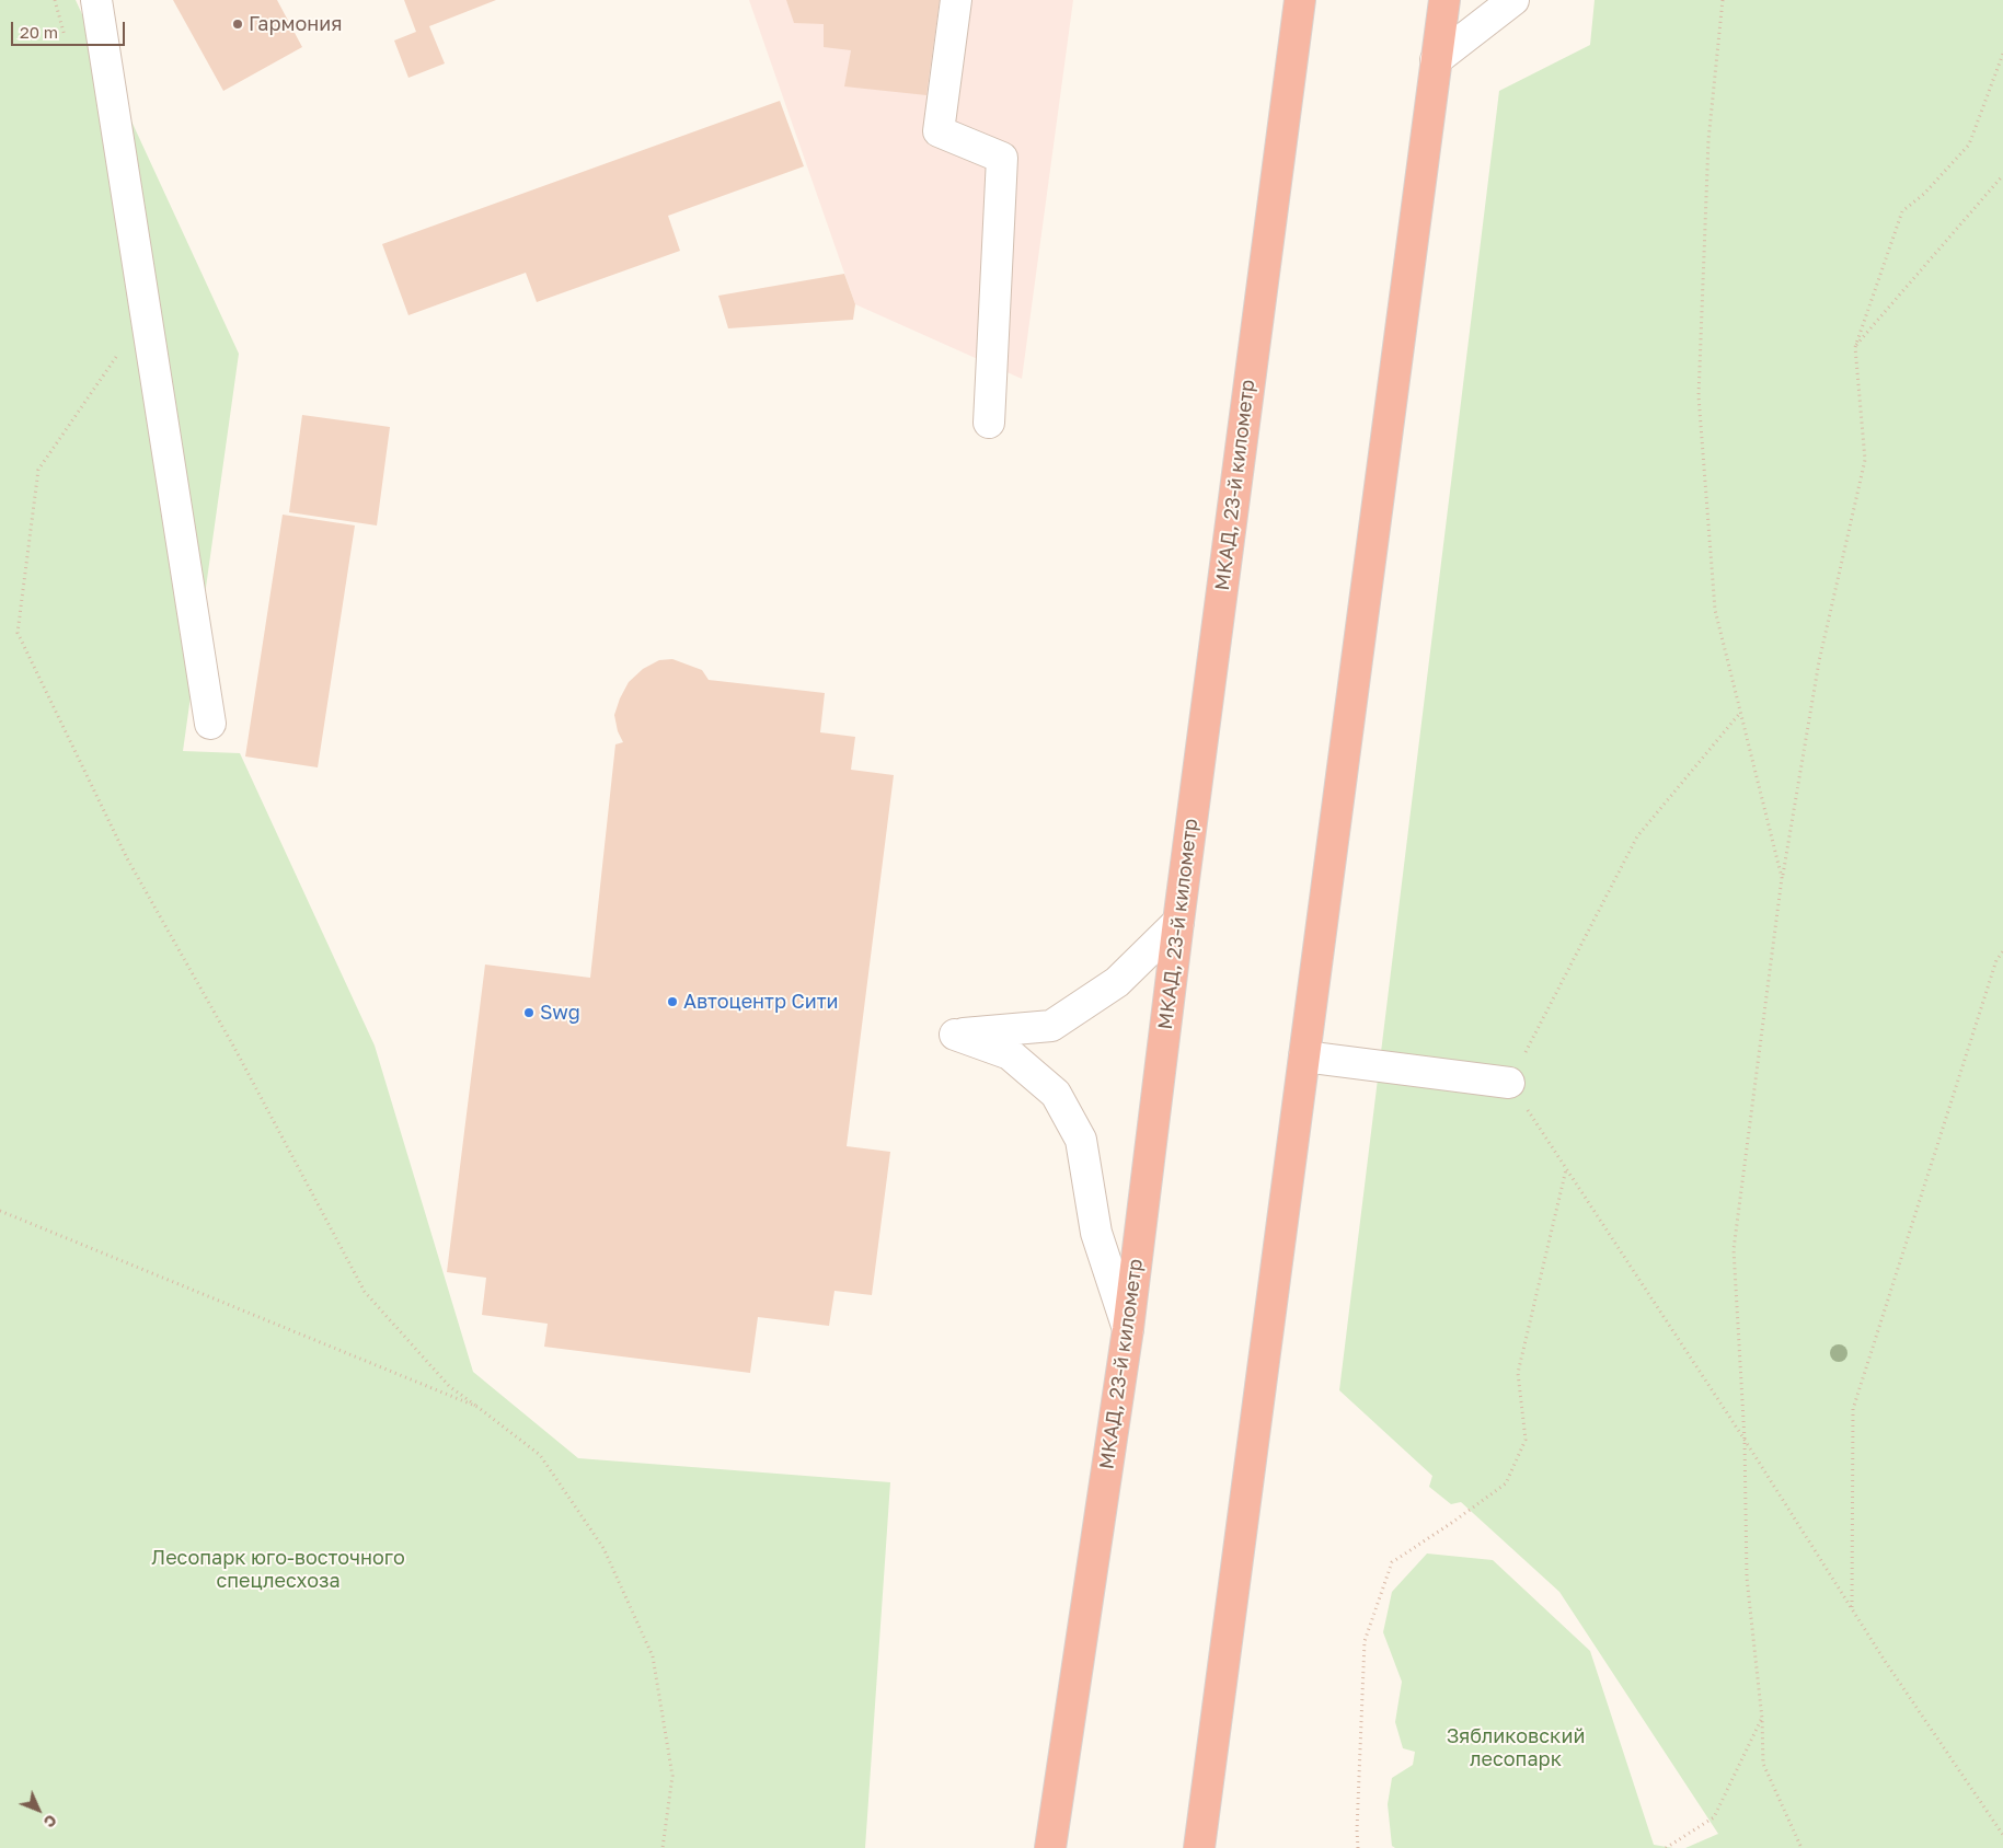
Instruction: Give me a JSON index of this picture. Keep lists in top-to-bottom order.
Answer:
{
  "streets": {
    "highway": ["МКАД, 23-й километр"]
  },
  "parks": ["Лесопарк юго-восточного спецлесхоза", "Зябликовский лесопарк"],
  "places": ["Гармония", "Автоцентр Сити", "Swg"],
  "scale_bar": "20 m",
  "north": "bottom right"
}
